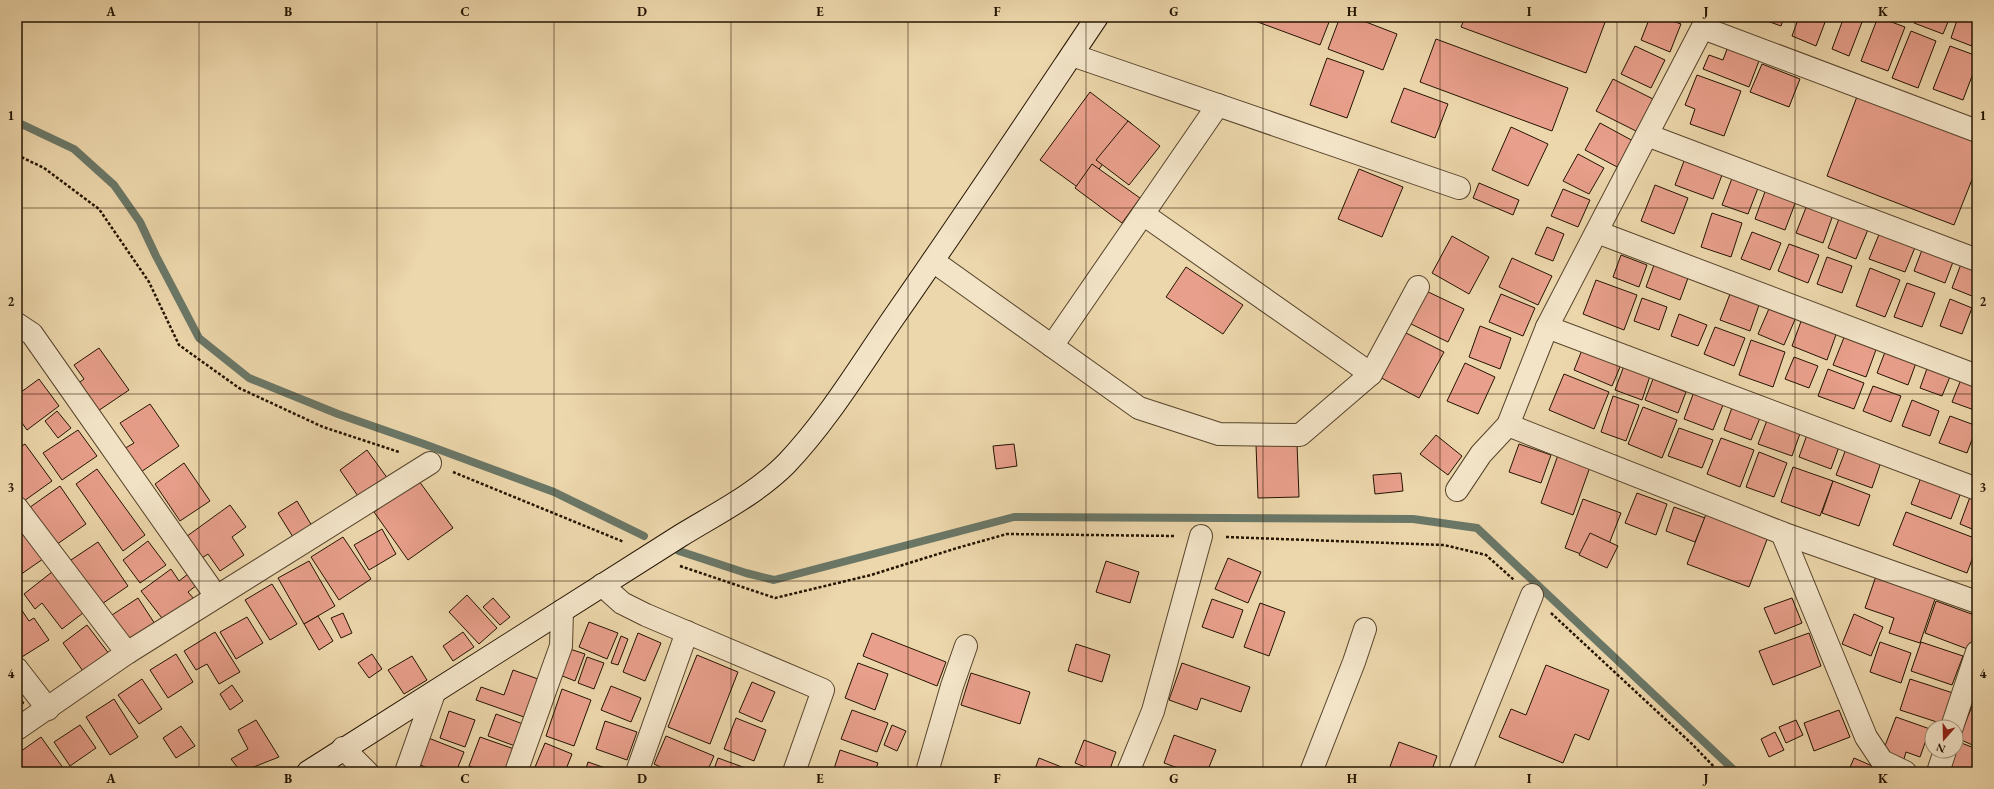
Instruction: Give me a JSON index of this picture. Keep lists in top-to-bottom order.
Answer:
{
  "north": "bottom",
  "grid": {
    "columns": [
      "A",
      "B",
      "C",
      "D",
      "E",
      "F",
      "G",
      "H",
      "I",
      "J",
      "K"
    ],
    "rows": [
      "1",
      "2",
      "3",
      "4"
    ]
  }
}
